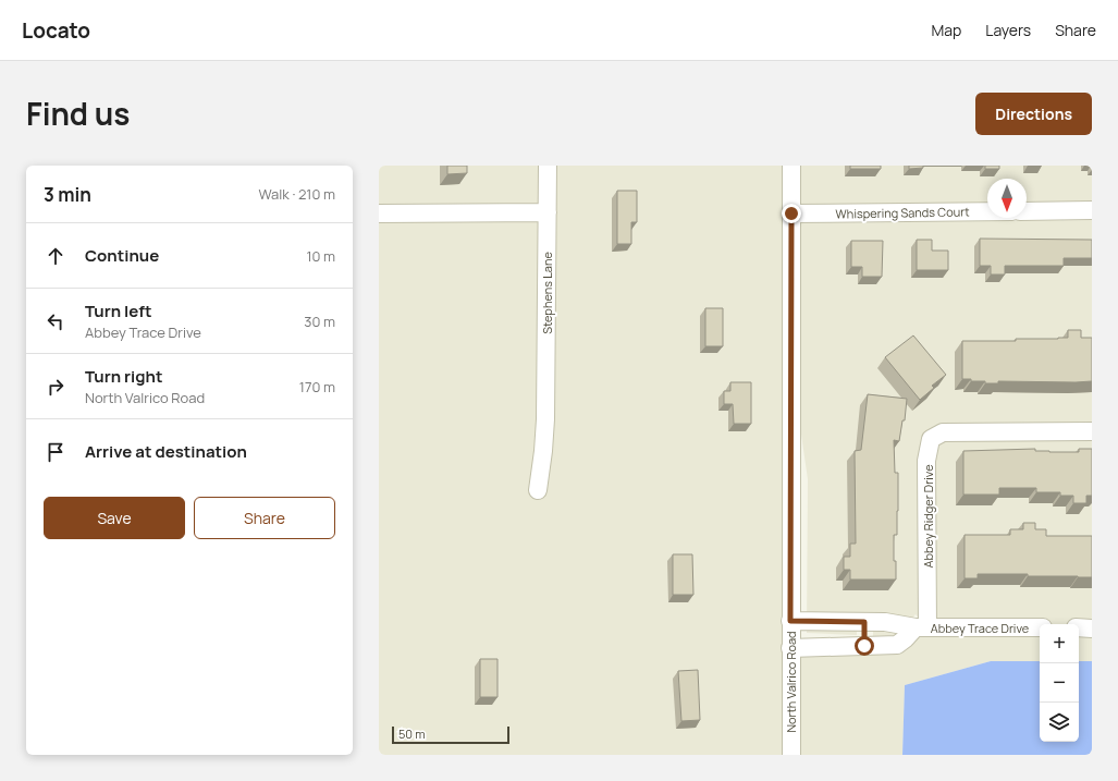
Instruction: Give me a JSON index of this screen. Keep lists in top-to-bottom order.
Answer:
{
  "streets": {
    "street": [
      "Whispering Sands Court",
      "Stephens Lane",
      "Abbey Ridger Drive",
      "Abbey Trace Drive",
      "North Valrico Road"
    ]
  },
  "crossings": [
    ["Whispering Sands Court", "North Valrico Road"],
    ["Abbey Ridger Drive", "Abbey Trace Drive"],
    ["Abbey Trace Drive", "North Valrico Road"]
  ],
  "scale_bar": "50 m",
  "north": "bottom",
  "page": {
    "header": "Locato",
    "nav": ["Map", "Layers", "Share"],
    "title": "Find us",
    "buttons": [
      "Directions",
      ["Save", "Share"]
    ],
    "heading": ["3 min", "Walk · 210 m"],
    "list": [
      ["Continue", "10 m"],
      ["Turn left", "Abbey Trace Drive", "30 m"],
      ["Turn right", "North Valrico Road", "170 m"],
      "Arrive at destination"
    ],
    "map_buttons": ["+", "−"],
    "scale": "50 m"
  }
}
